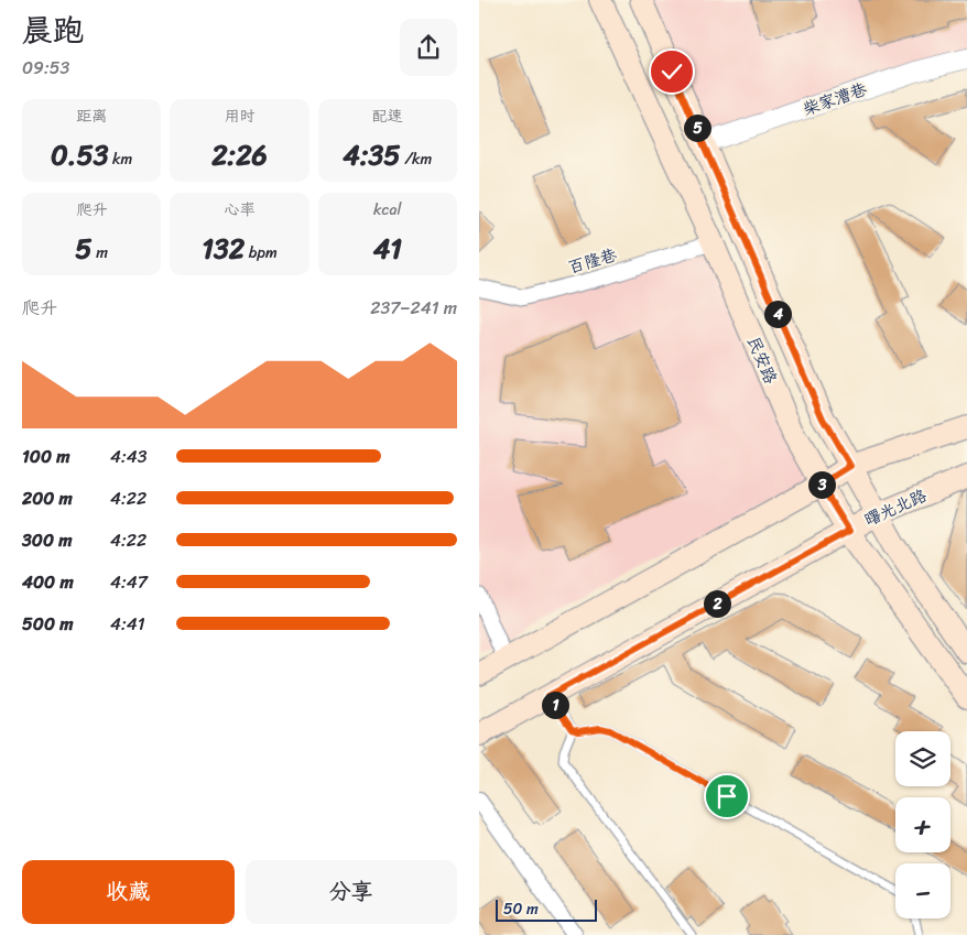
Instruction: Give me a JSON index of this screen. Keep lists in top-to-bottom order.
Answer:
{
  "streets": {
    "main road": ["民安路", "曙光北路"],
    "street": ["柴家漕巷", "百隆巷"]
  },
  "crossings": [
    ["柴家漕巷", "民安路"],
    ["百隆巷", "民安路"],
    ["民安路", "曙光北路"]
  ],
  "scale_bar": "50 m",
  "page": {
    "heading": ["晨跑", "09:53"],
    "stats": [
      ["距离", "0.53 km"],
      ["用时", "2:26"],
      ["配速", "4:35 /km"],
      ["爬升", "5 m"],
      ["心率", "132 bpm"],
      ["kcal", "41"]
    ],
    "pins": [
      "5",
      "4",
      "3",
      "2",
      "1"
    ],
    "chart": ["爬升", "237–241 m"],
    "list": [
      {
        "name": "100 m",
        "note": "4:43"
      },
      {
        "name": "200 m",
        "note": "4:22"
      },
      {
        "name": "300 m",
        "note": "4:22"
      },
      {
        "name": "400 m",
        "note": "4:47"
      },
      {
        "name": "500 m",
        "note": "4:41"
      }
    ],
    "map_buttons": ["+", "−"],
    "buttons": ["收藏", "分享"],
    "scale": "50 m"
  }
}
